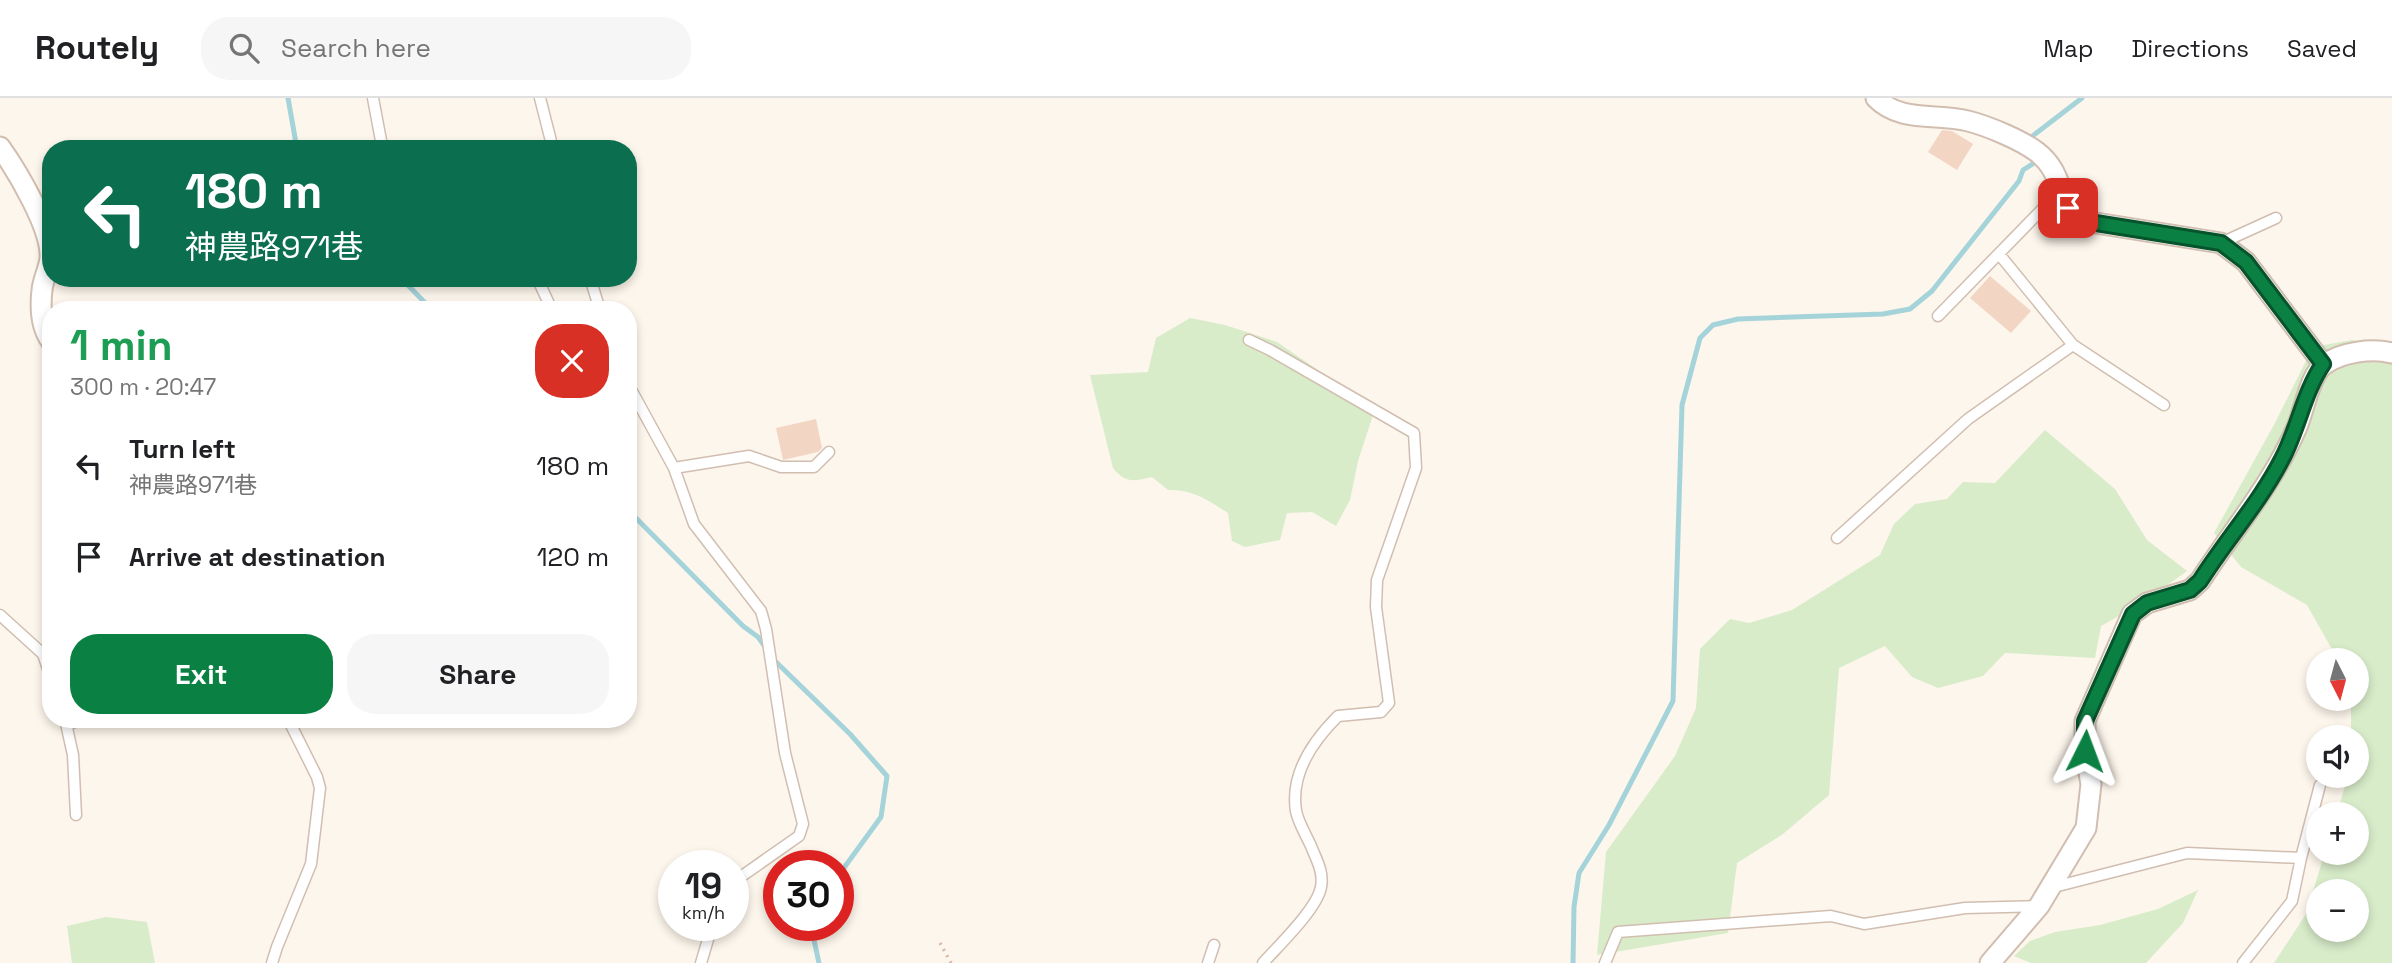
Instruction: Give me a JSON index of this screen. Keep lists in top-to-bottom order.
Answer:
{
  "north": "bottom",
  "page": {
    "header": "Routely",
    "search": "Search here",
    "nav": ["Map", "Directions", "Saved"],
    "turn": ["180 m", "神農路971巷"],
    "heading": ["1 min", "300 m · 20:47"],
    "list": [
      {
        "name": "Turn left",
        "note": "神農路971巷",
        "value": "180 m"
      },
      {
        "name": "Arrive at destination",
        "value": "120 m"
      }
    ],
    "buttons": ["Exit", "Share"],
    "map_buttons": ["+", "−"],
    "speed": "19 km/h",
    "limit": "30"
  }
}
